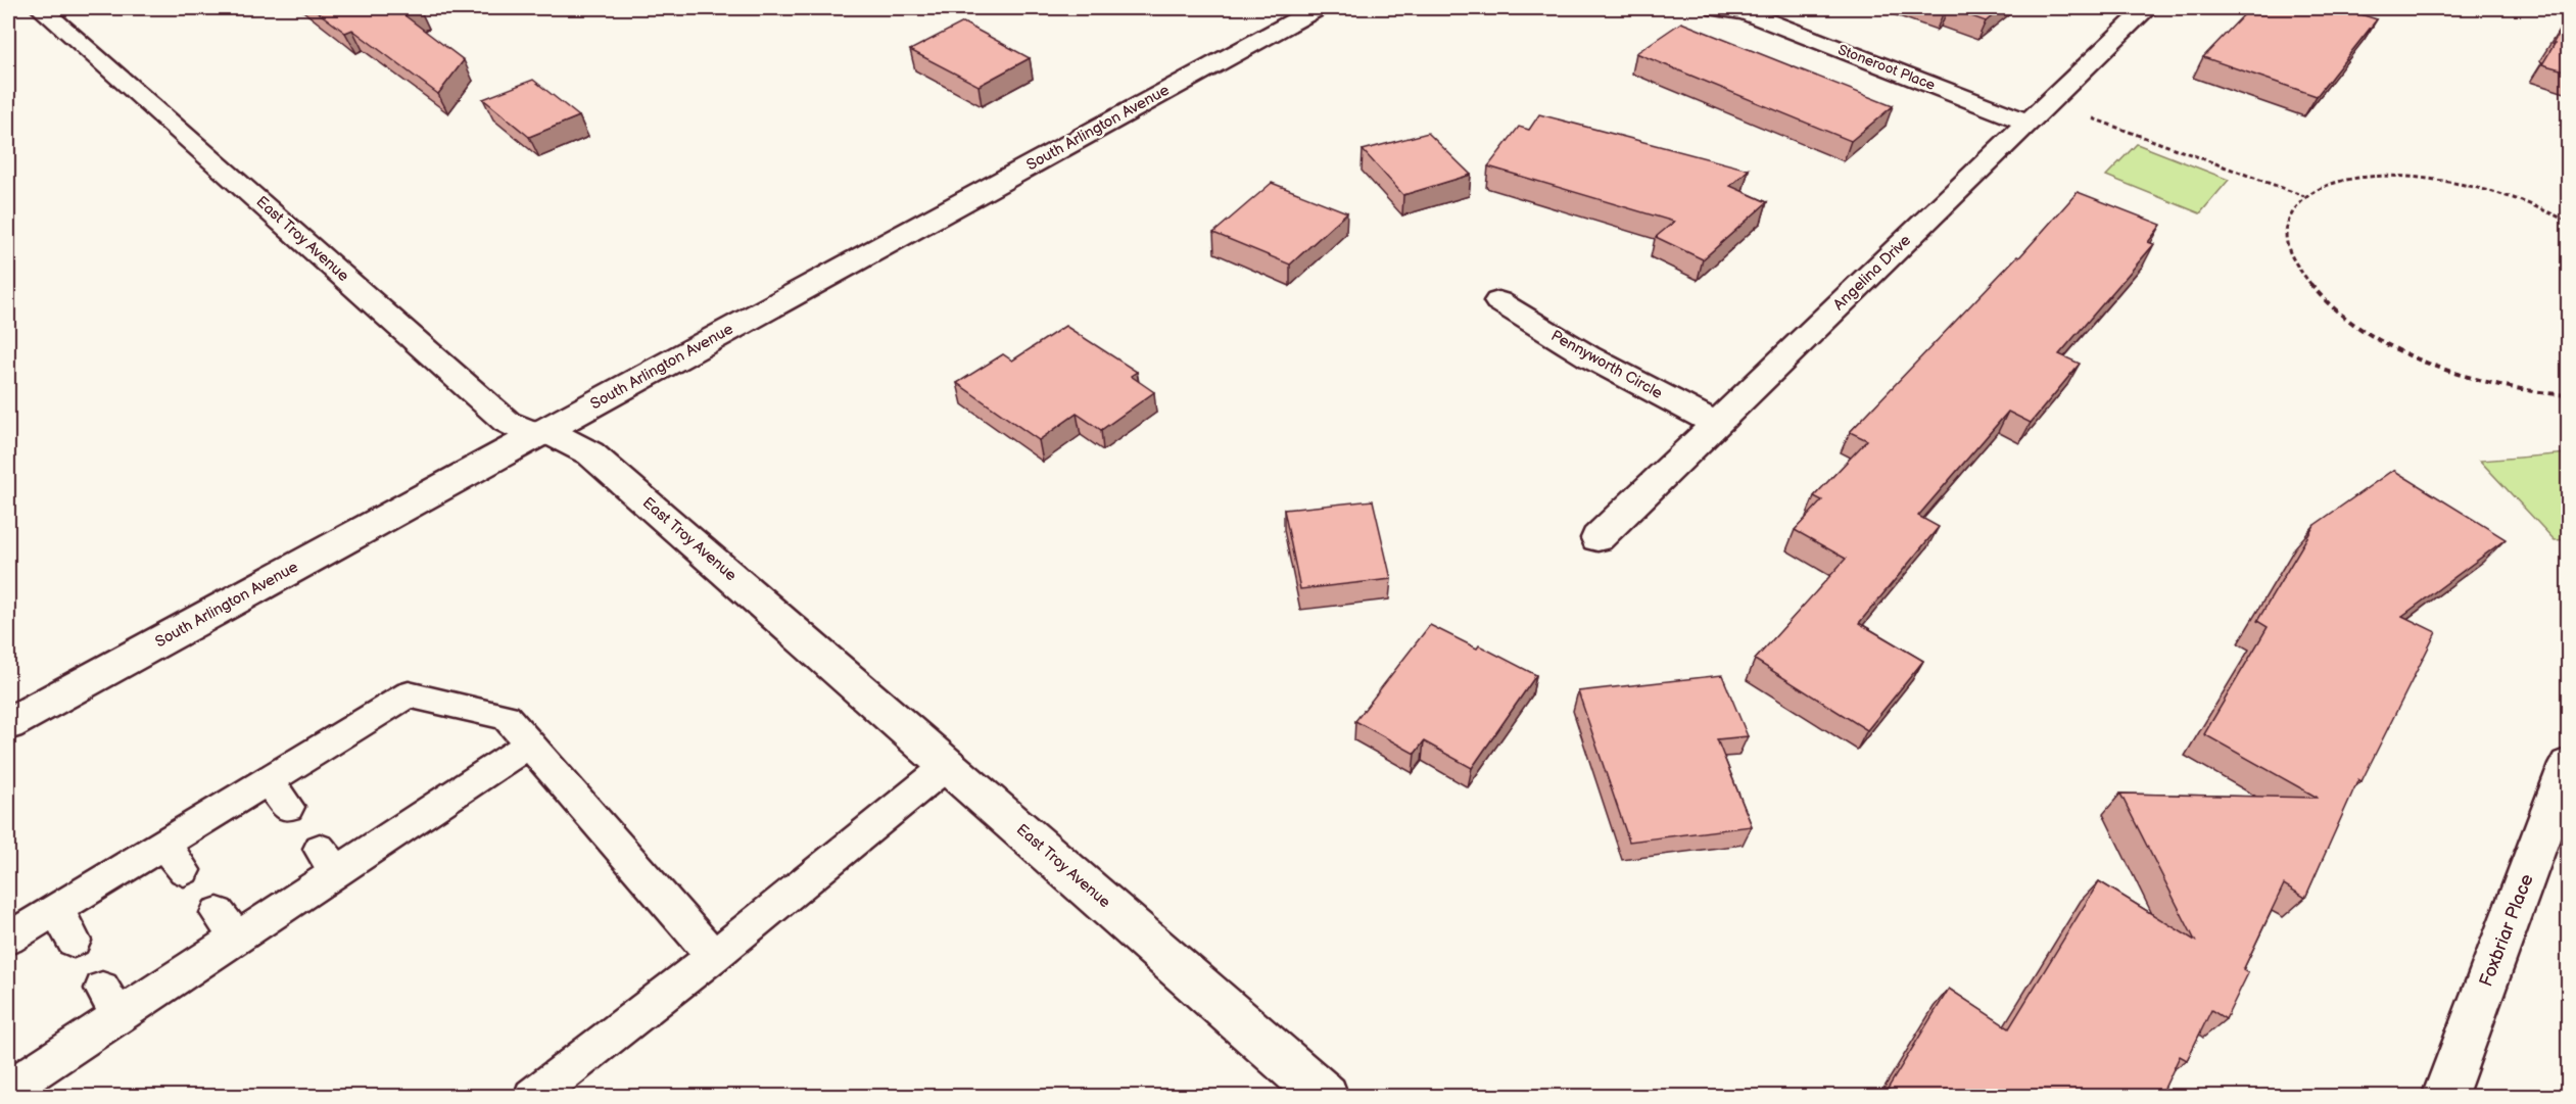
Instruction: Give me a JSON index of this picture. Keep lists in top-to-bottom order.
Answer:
{
  "streets": {
    "street": [
      "Stoneroot Place",
      "South Arlington Avenue",
      "East Troy Avenue",
      "Angelina Drive",
      "Pennyworth Circle",
      "Foxbriar Place"
    ]
  },
  "crossings": [
    ["Stoneroot Place", "Angelina Drive"],
    ["South Arlington Avenue", "East Troy Avenue"],
    ["Angelina Drive", "Pennyworth Circle"]
  ]
}
